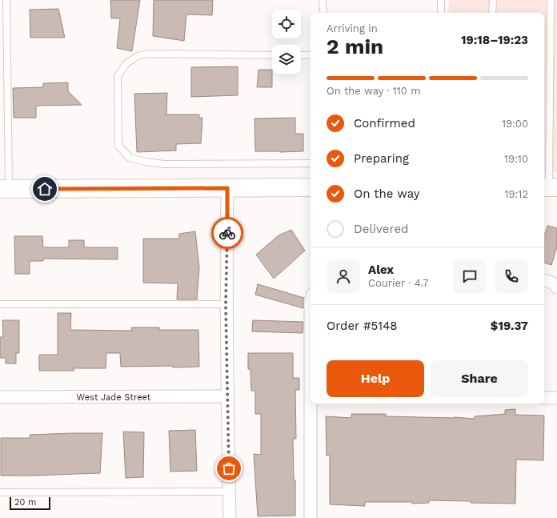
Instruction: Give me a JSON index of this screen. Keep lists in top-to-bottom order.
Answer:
{
  "streets": {
    "street": ["West Jade Street"]
  },
  "scale_bar": "20 m",
  "page": {
    "heading": ["2 min", "Arriving in", "19:18–19:23"],
    "panel": [
      "Alex",
      "Courier · 4.7",
      "Order #5148",
      "$19.37"
    ],
    "bar": "On the way · 110 m",
    "list": [
      ["Confirmed", "19:00"],
      ["Preparing", "19:10"],
      ["On the way", "19:12"],
      "Delivered"
    ],
    "buttons": ["Help", "Share"],
    "scale": "20 m"
  }
}
